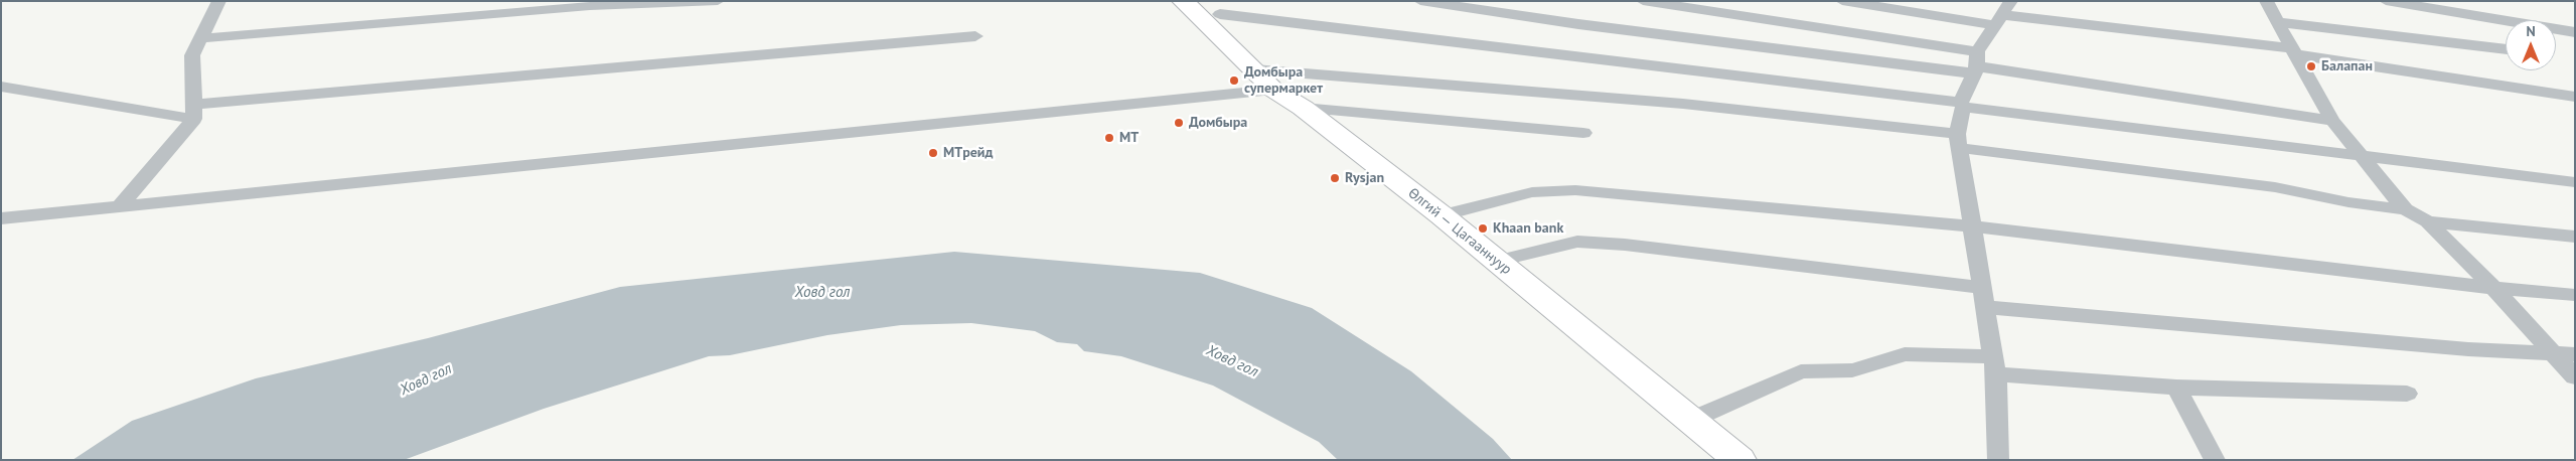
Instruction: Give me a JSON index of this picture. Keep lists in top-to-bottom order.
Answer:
{
  "streets": {
    "highway": ["Өлгий — Цагааннуур"]
  },
  "water": ["Ховд гол"],
  "places": [
    "Балапан",
    "Домбыра супермаркет",
    "Домбыра",
    "МТ",
    "MTрейд",
    "Rysjan",
    "Khaan bank"
  ],
  "north": "top"
}
